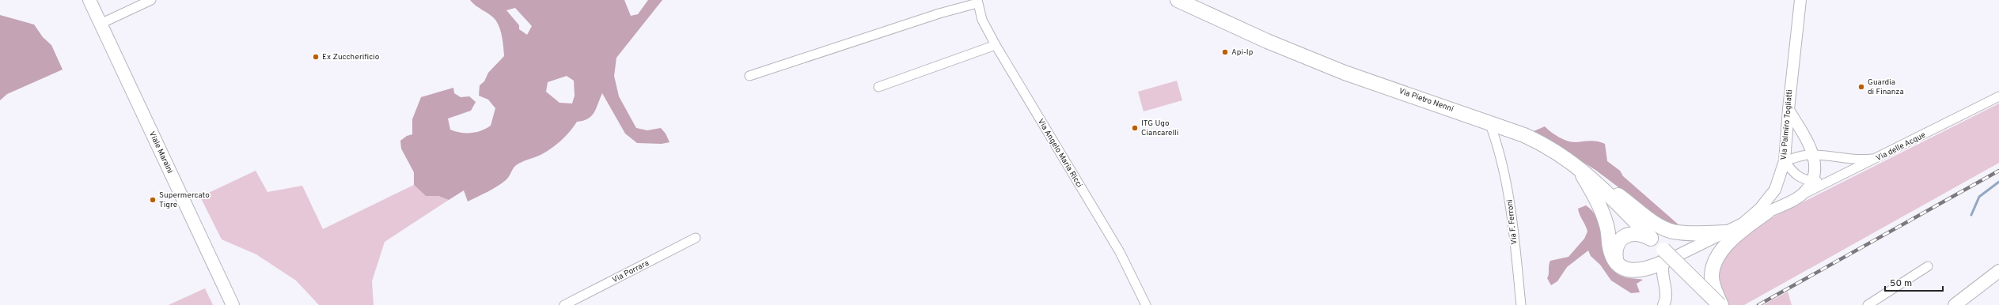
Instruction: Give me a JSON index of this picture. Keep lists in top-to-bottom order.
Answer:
{
  "streets": {
    "main road": ["Via Pietro Nenni", "Viale Maraini"],
    "street": [
      "Via Palmiro Togliatti",
      "Via delle Acque",
      "Via Angelo Maria Ricci",
      "Via F. Ferroni",
      "Via Porrara"
    ]
  },
  "crossings": [
    ["Via Pietro Nenni", "Via Palmiro Togliatti"],
    ["Via Pietro Nenni", "Via F. Ferroni"]
  ],
  "places": [
    "Api-Ip",
    "Ex Zuccherificio",
    "Guardia di Finanza",
    "ITG Ugo Ciancarelli",
    "Supermercato Tigre"
  ],
  "scale_bar": "50 m"
}
